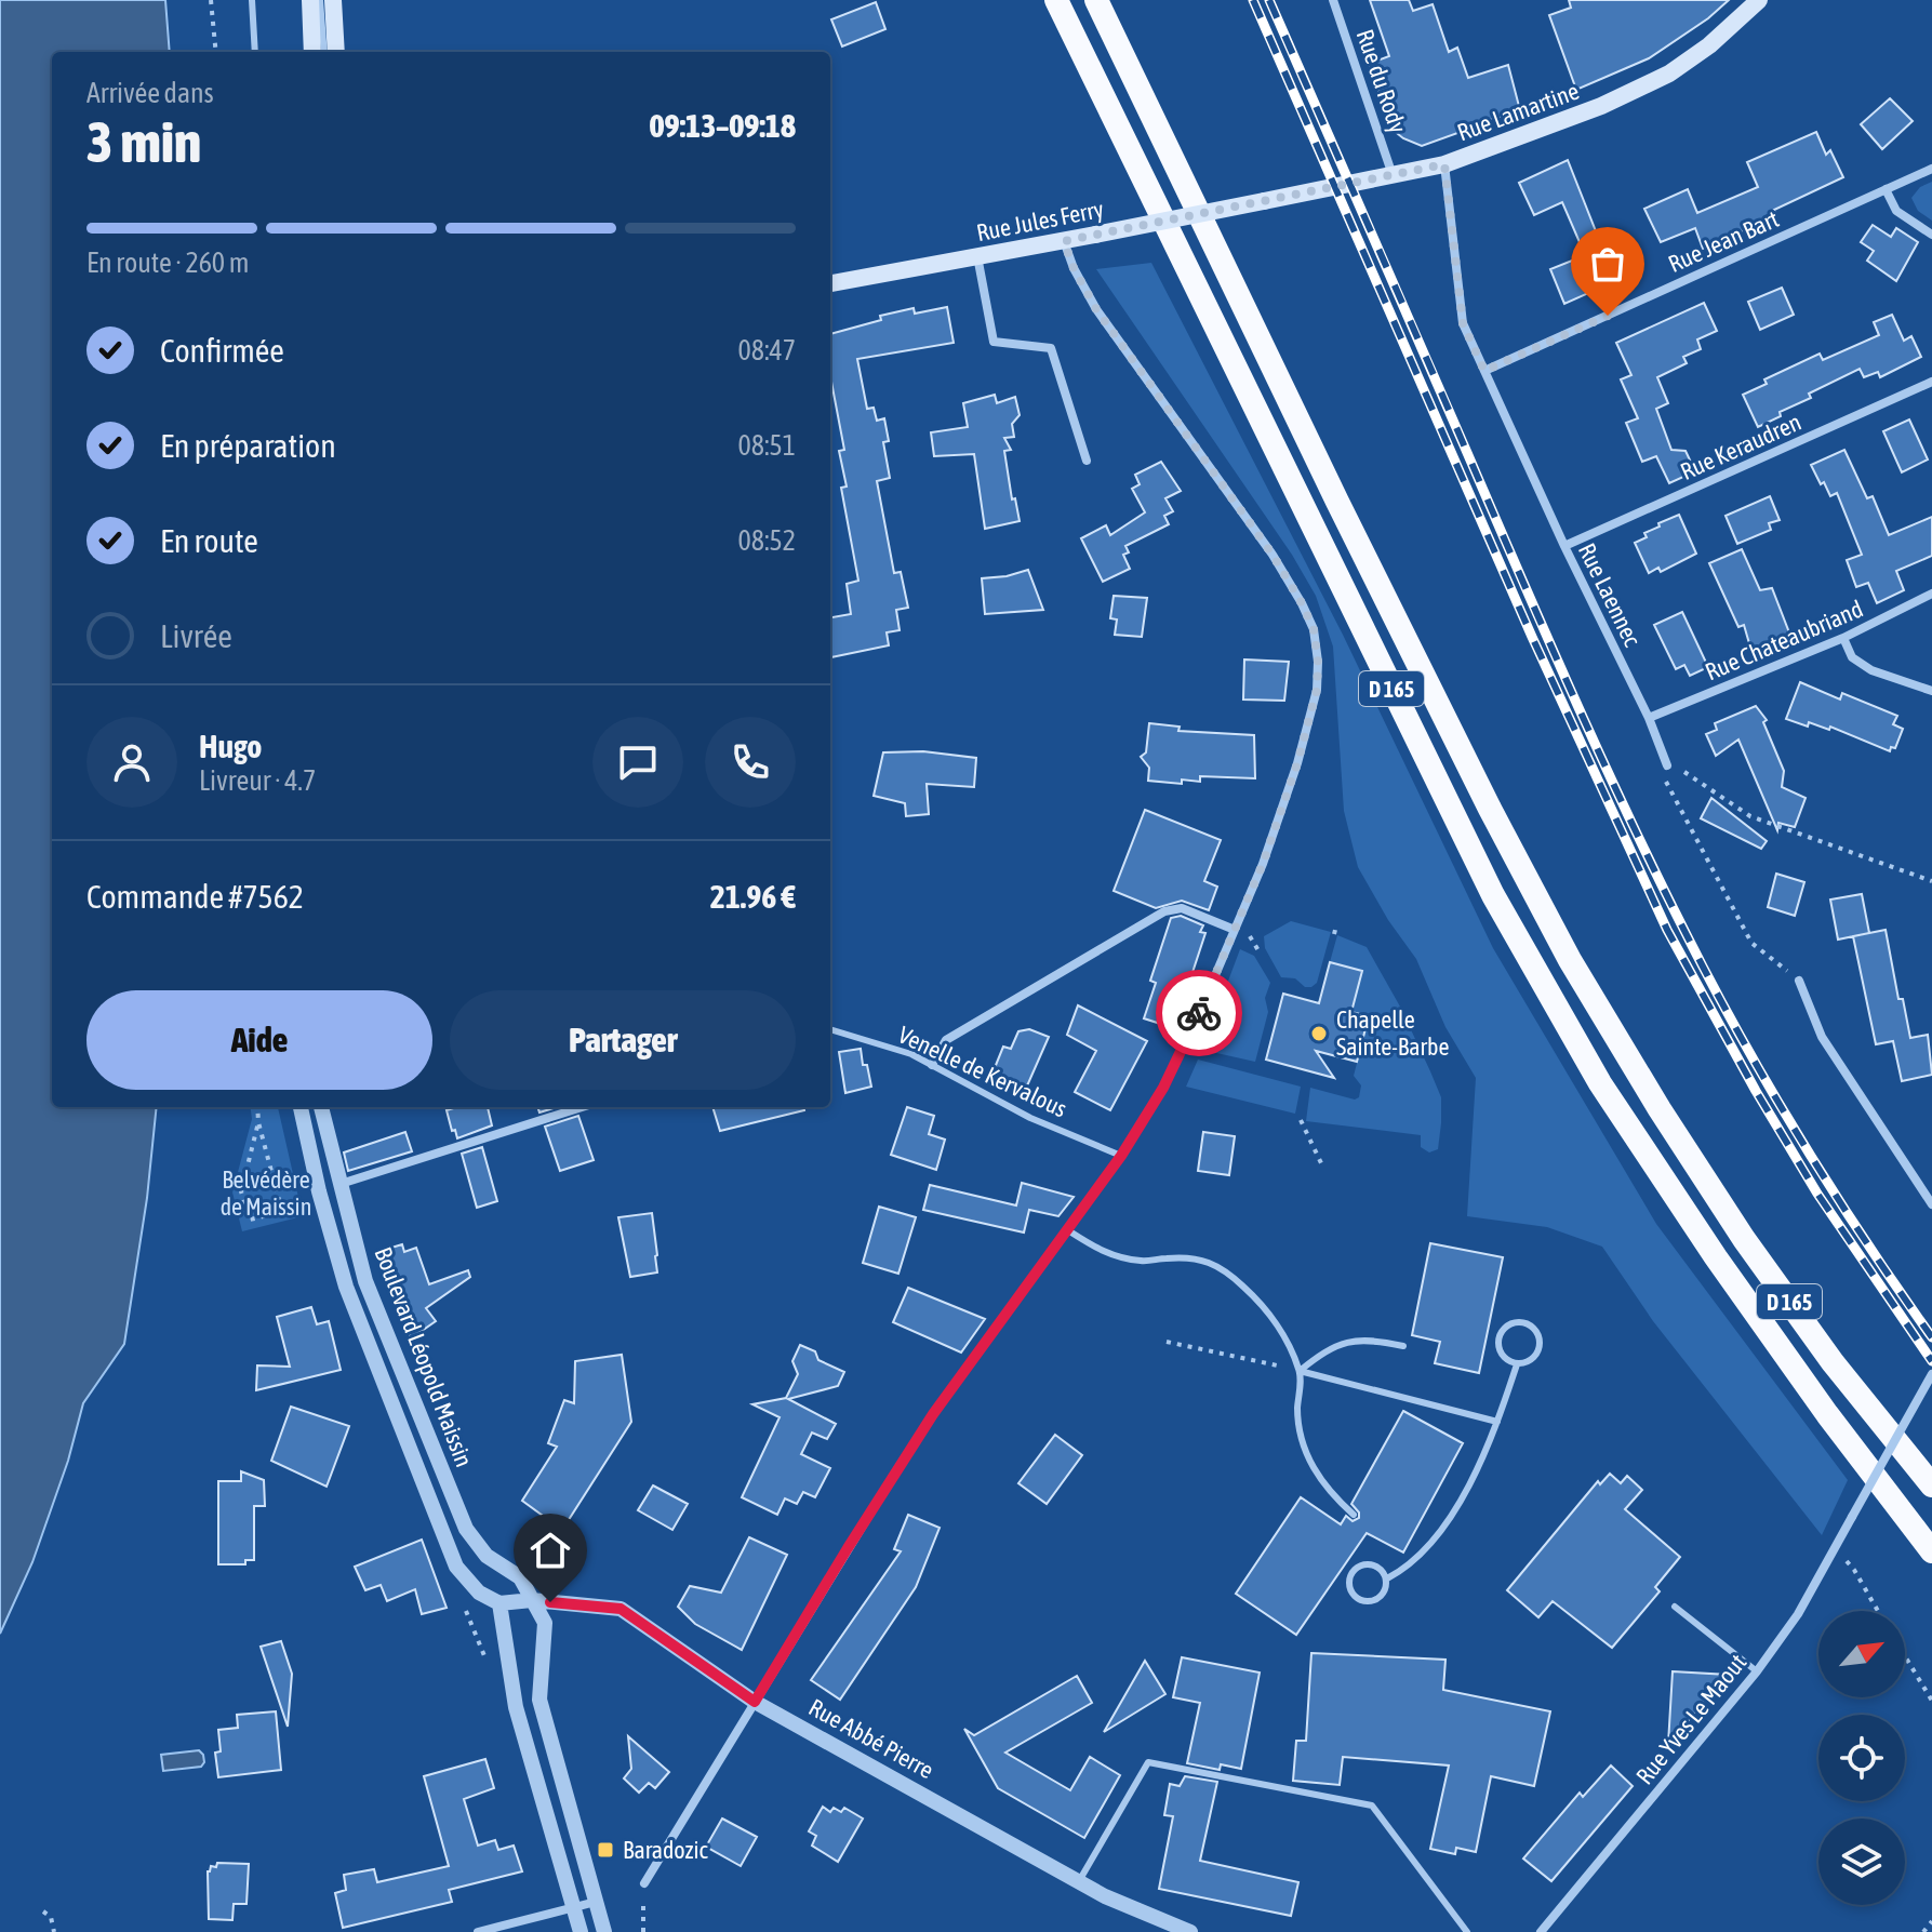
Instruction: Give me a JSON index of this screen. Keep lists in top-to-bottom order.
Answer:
{
  "streets": {
    "highway": ["D 165"],
    "main road": ["Rue Lamartine", "Rue Jules Ferry"],
    "street": [
      "Rue du Rody",
      "Rue Jean Bart",
      "Rue Keraudren",
      "Rue Laennec",
      "Rue Chateaubriand",
      "Boulevard Léopold Maissin",
      "Rue Yves Le Maout",
      "Rue Abbé Pierre"
    ],
    "lane": ["Venelle de Kervalous"]
  },
  "crossings": [
    ["Rue du Rody", "Rue Lamartine"],
    ["Rue Lamartine", "Rue Jules Ferry"],
    ["Rue Lamartine", "Rue Laennec"],
    ["Rue Jean Bart", "Rue Laennec"],
    ["Rue Keraudren", "Rue Laennec"],
    ["Rue Laennec", "Rue Chateaubriand"],
    ["Boulevard Léopold Maissin", "Rue Abbé Pierre"]
  ],
  "parks": ["Belvédère de Maissin"],
  "places": {
    "other": ["Chapelle Sainte-Barbe"],
    "transit": ["Baradozic"]
  },
  "north": "top right",
  "page": {
    "heading": ["3 min", "Arrivée dans", "09:13–09:18"],
    "panel": [
      "Hugo",
      "Livreur · 4.7",
      "Commande #7562",
      "21.96 €"
    ],
    "bar": "En route · 260 m",
    "list": [
      ["Confirmée", "08:47"],
      ["En préparation", "08:51"],
      ["En route", "08:52"],
      "Livrée"
    ],
    "buttons": ["Aide", "Partager"]
  }
}
